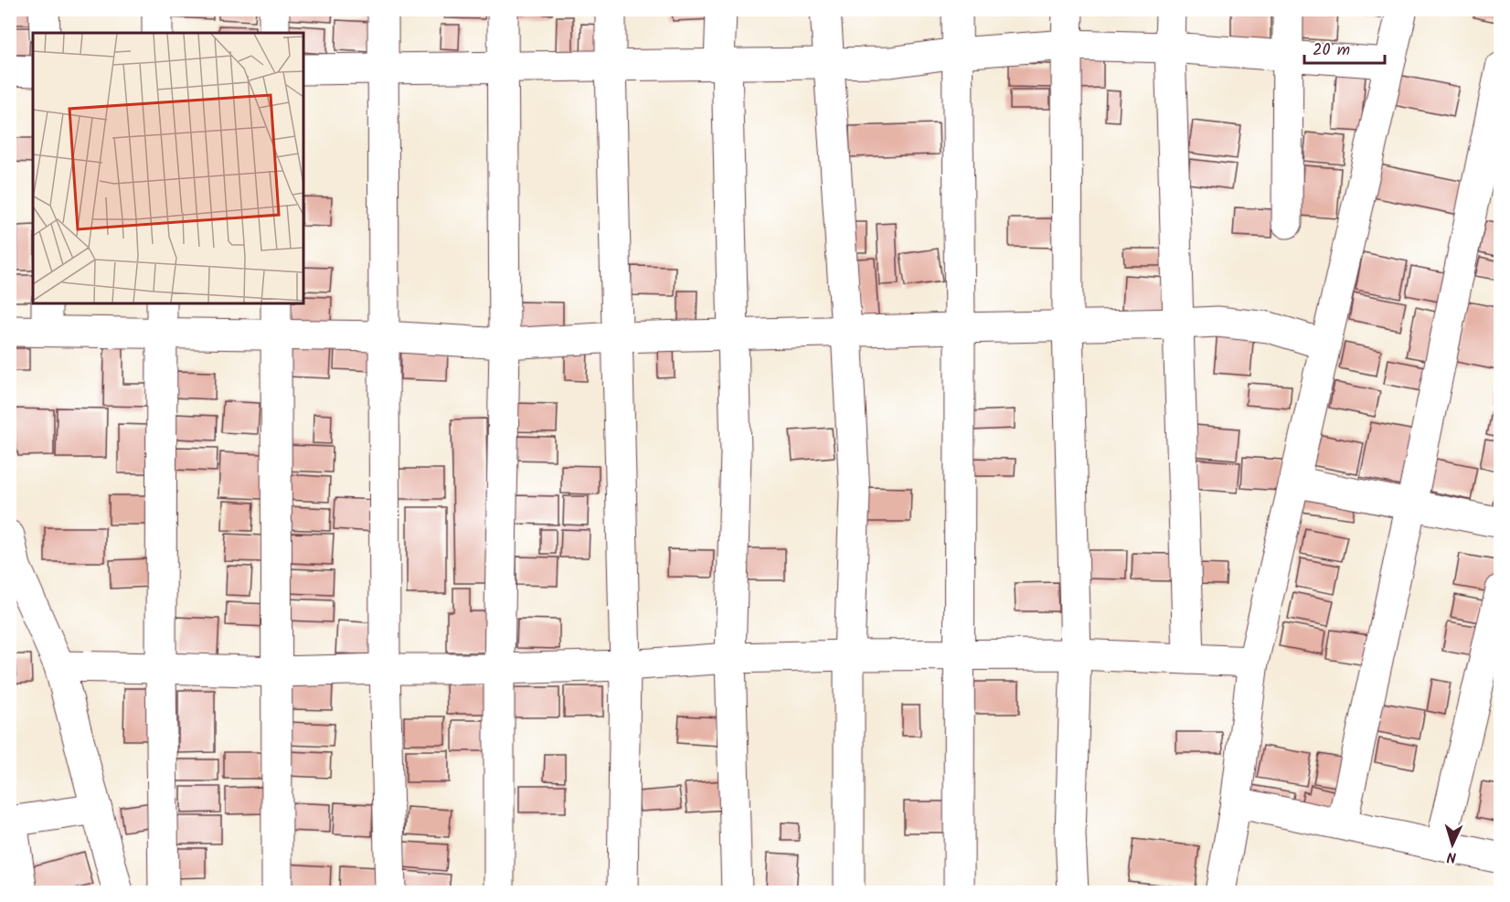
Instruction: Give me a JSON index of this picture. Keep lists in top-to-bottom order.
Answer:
{
  "scale_bar": "20 m",
  "north": "bottom"
}
